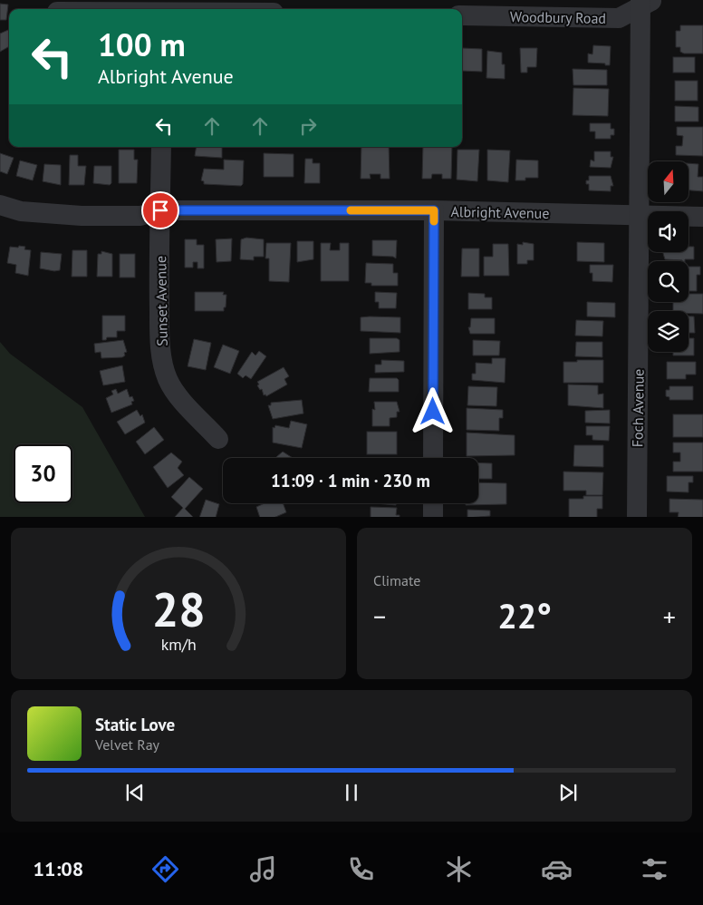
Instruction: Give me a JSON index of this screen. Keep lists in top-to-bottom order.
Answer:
{
  "streets": {
    "street": [
      "Woodbury Road",
      "Albright Avenue",
      "Sunset Avenue",
      "Foch Avenue"
    ]
  },
  "crossings": [
    ["Woodbury Road", "Foch Avenue"],
    ["Albright Avenue", "Sunset Avenue"],
    ["Albright Avenue", "Foch Avenue"]
  ],
  "north": "top",
  "page": {
    "turn": ["100 m", "Albright Avenue"],
    "limit": "30",
    "trip": "11:09 · 1 min · 230 m",
    "tile": "Climate",
    "heat": ["−", "22°", "+"],
    "song": ["Static Love", "Velvet Ray"],
    "tabs": "11:08",
    "gauge": ["28", "km/h"]
  }
}
